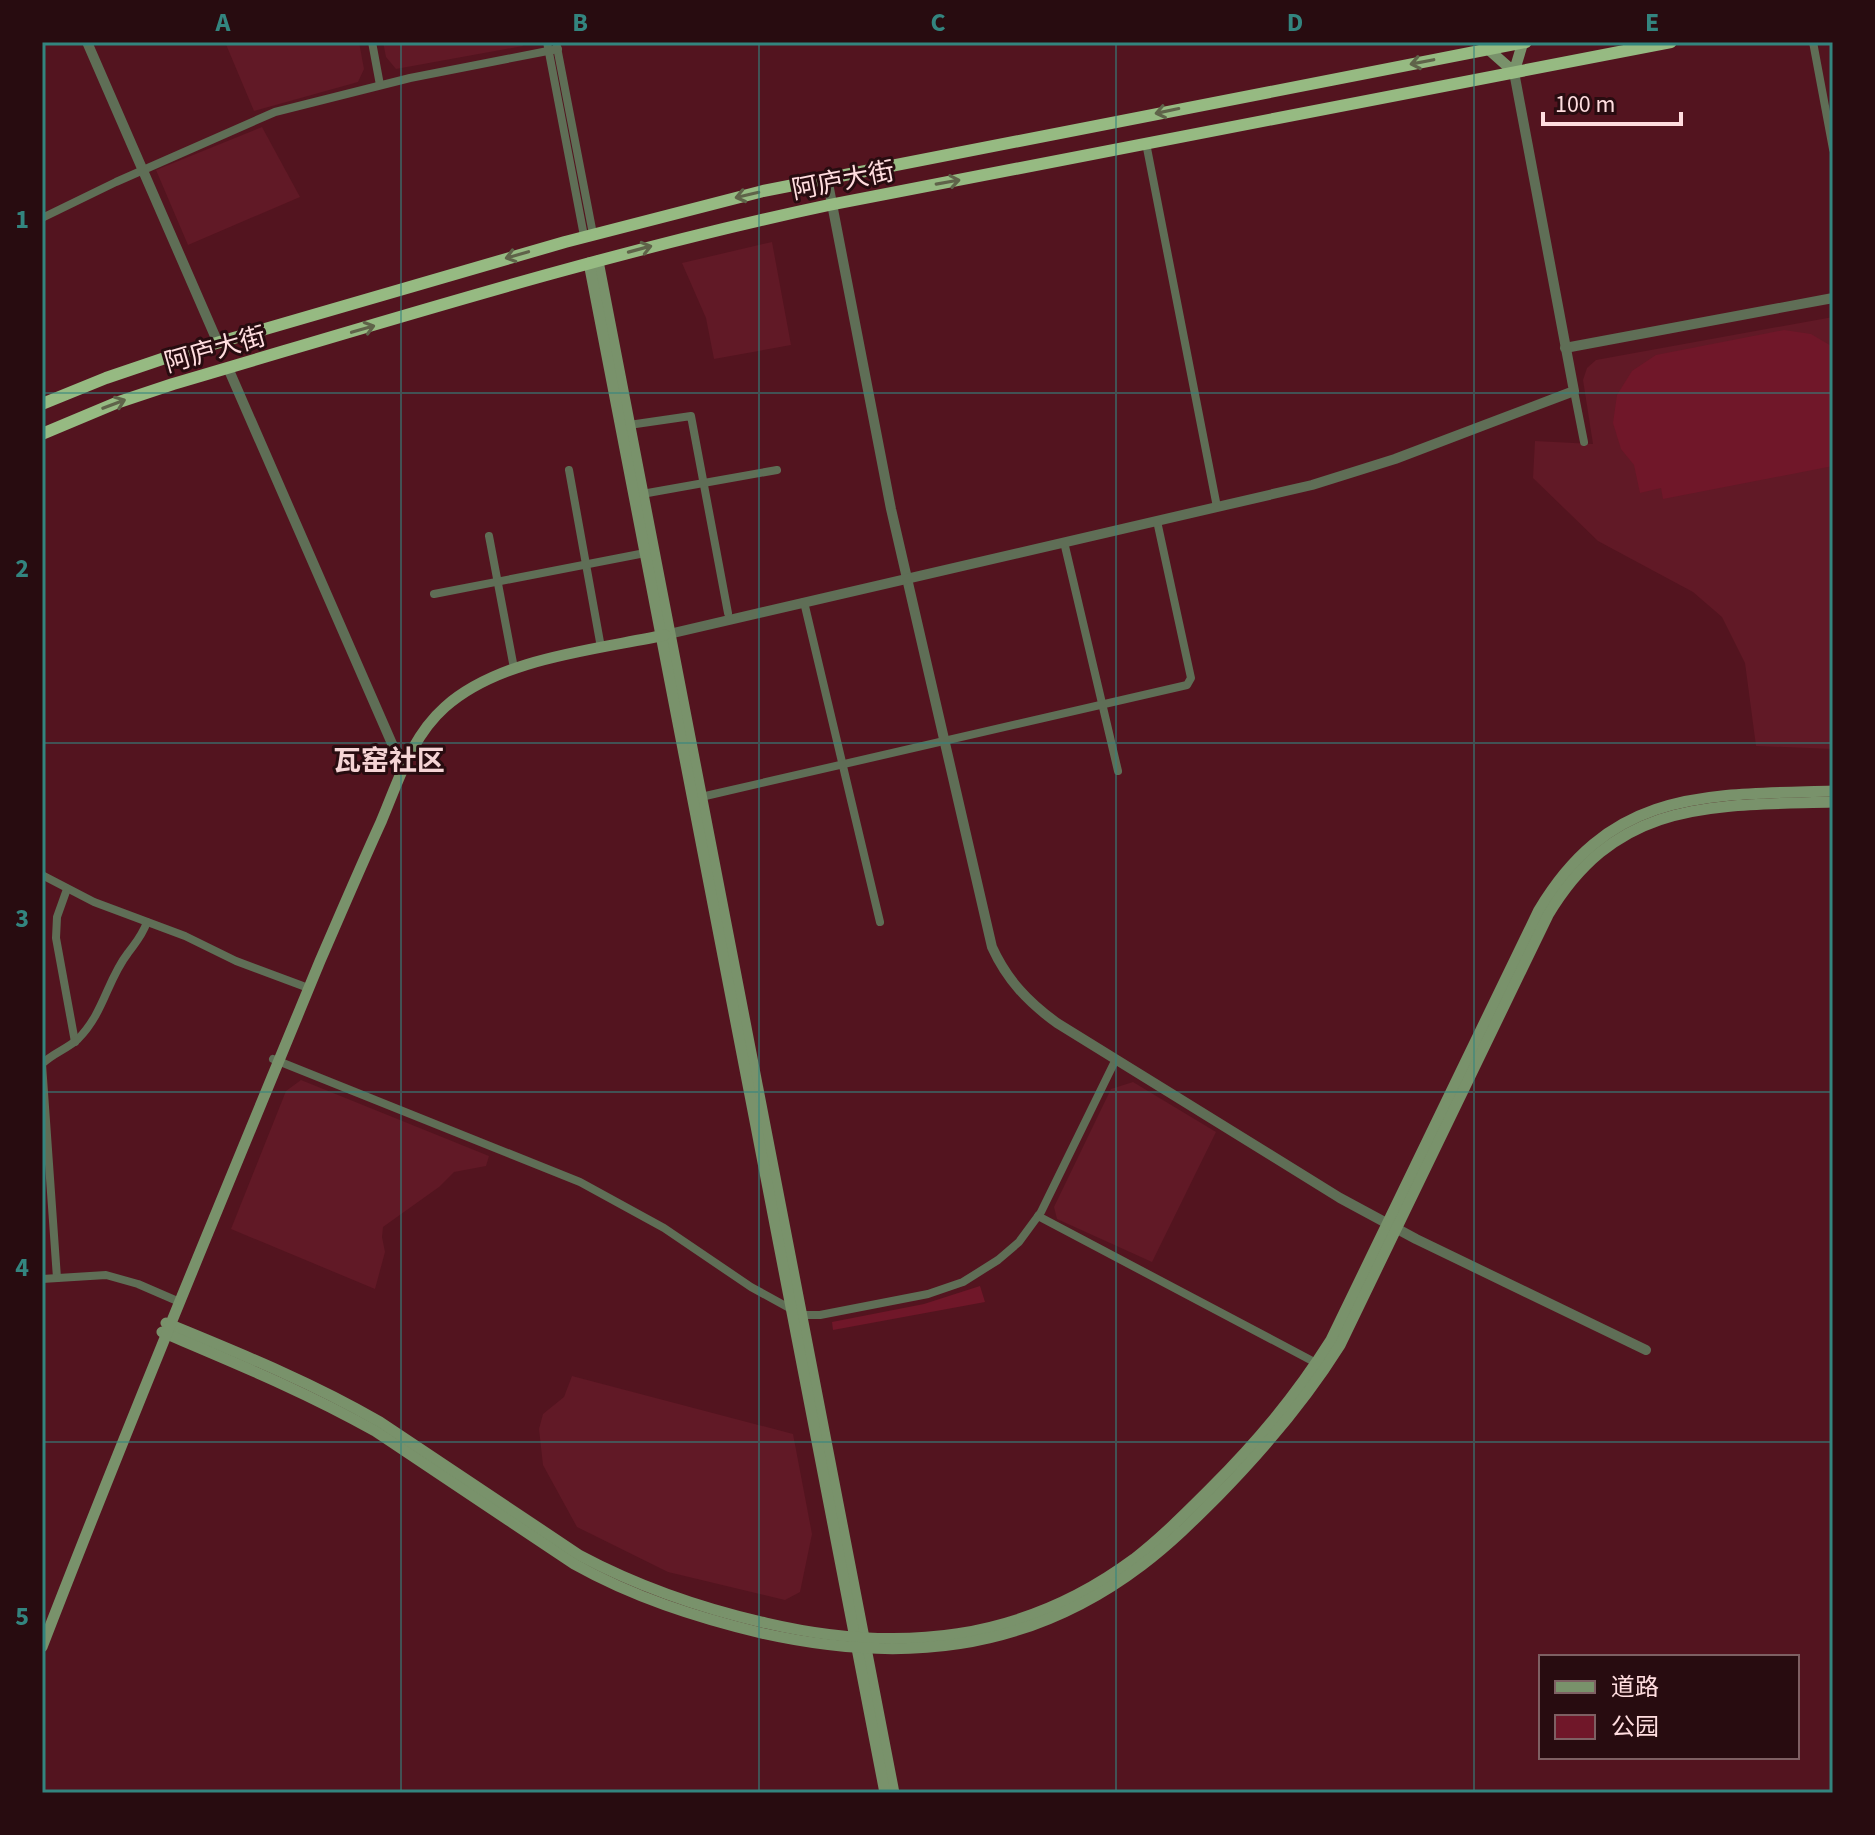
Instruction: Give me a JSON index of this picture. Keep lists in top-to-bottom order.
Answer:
{
  "streets": {
    "highway": ["阿庐大街"]
  },
  "districts": ["瓦窑社区"],
  "legend": ["道路", "公园"],
  "scale_bar": "100 m",
  "grid": {
    "columns": [
      "A",
      "B",
      "C",
      "D",
      "E"
    ],
    "rows": [
      "1",
      "2",
      "3",
      "4",
      "5"
    ]
  }
}
